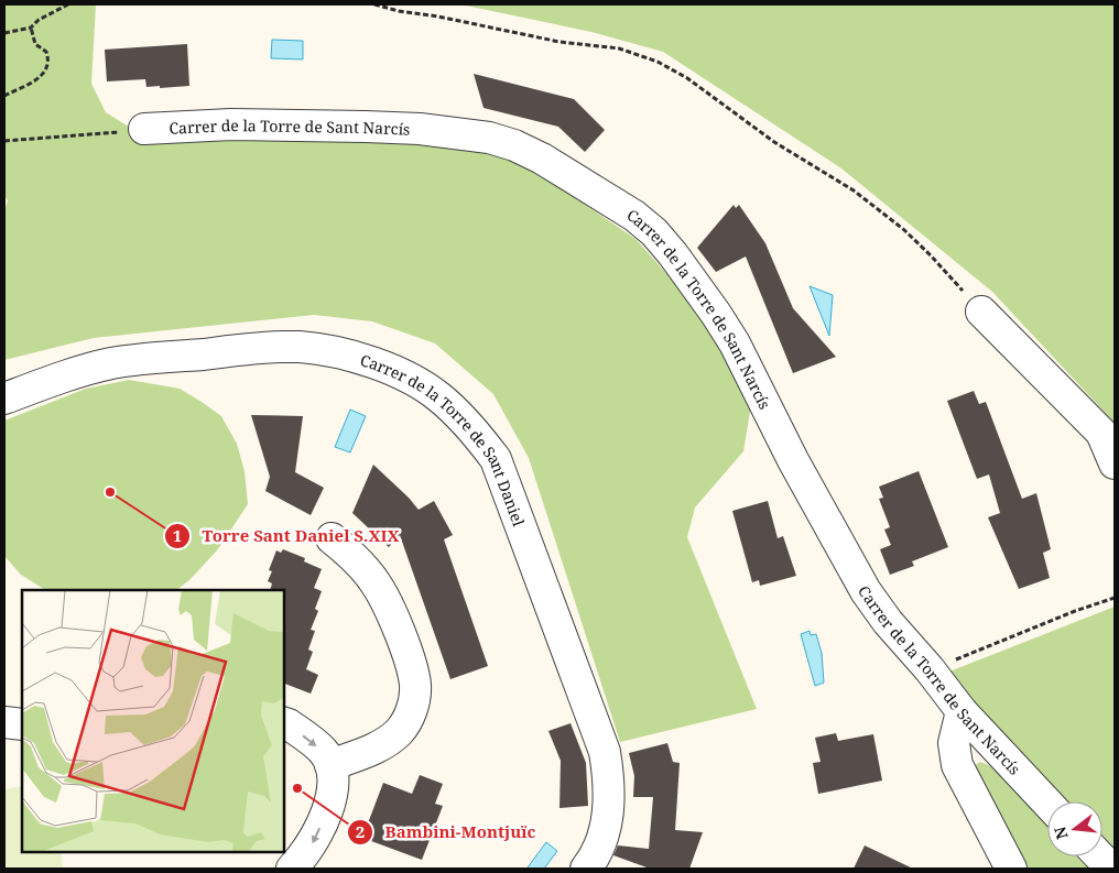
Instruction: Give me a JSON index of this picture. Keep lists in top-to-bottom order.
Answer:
{
  "streets": {
    "street": ["Carrer de la Torre de Sant Narcís", "Carrer de la Torre de Sant Daniel"]
  },
  "places": ["Torre Sant Daniel S.XIX", "Bambini-Montjuïc"],
  "north": "left"
}
